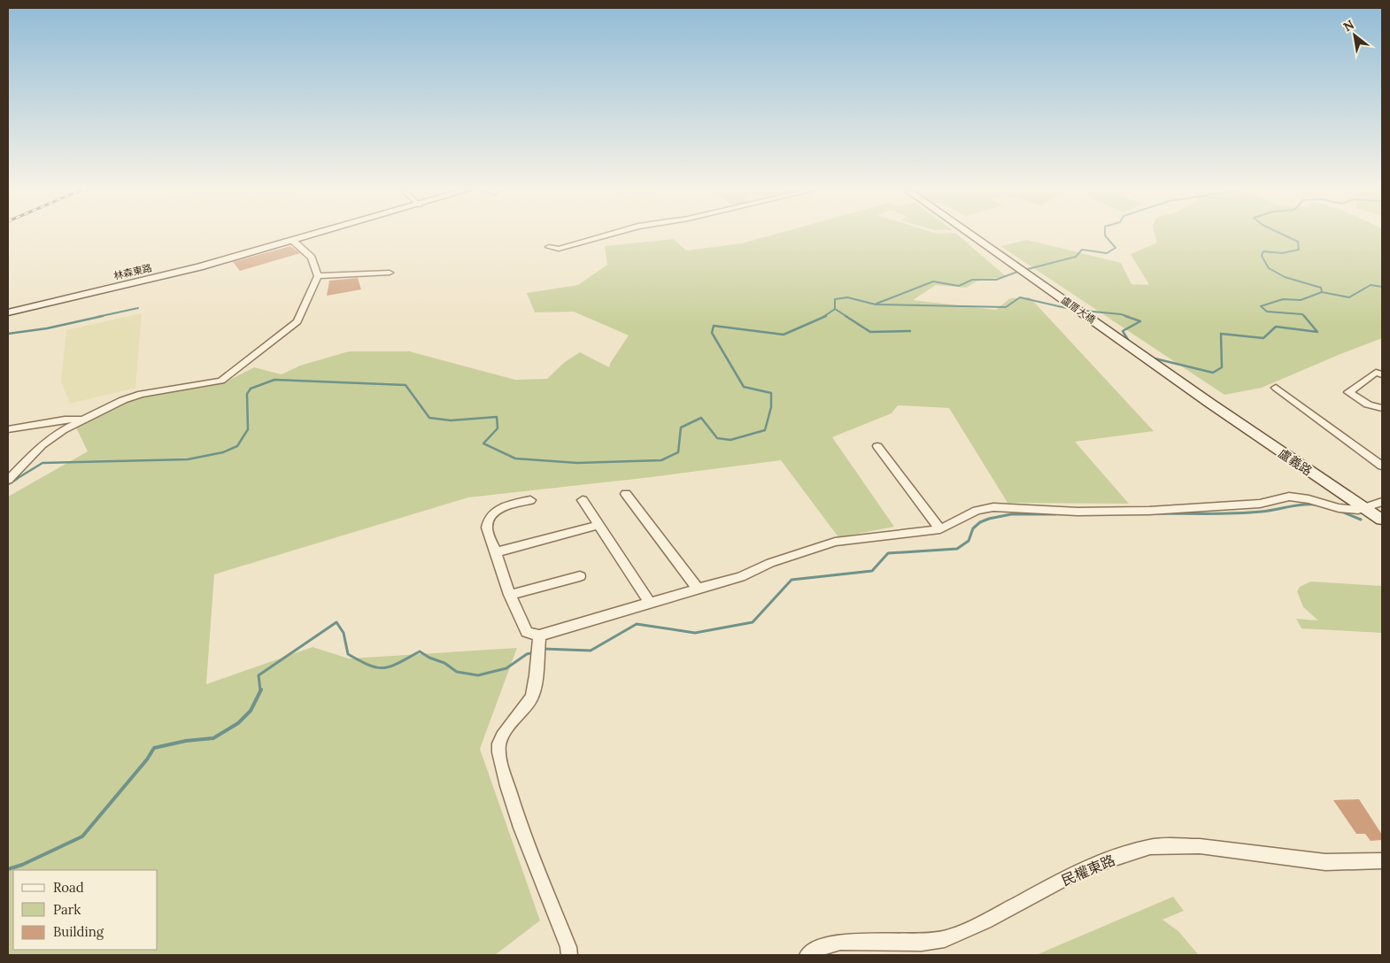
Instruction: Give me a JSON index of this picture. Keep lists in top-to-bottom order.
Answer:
{
  "streets": {
    "street": [
      "林森東路",
      "盧厝大橋",
      "盧義路",
      "民權東路"
    ]
  },
  "crossings": [
    ["盧厝大橋", "盧義路"]
  ],
  "legend": ["Road", "Park", "Building"],
  "north": "top left"
}
